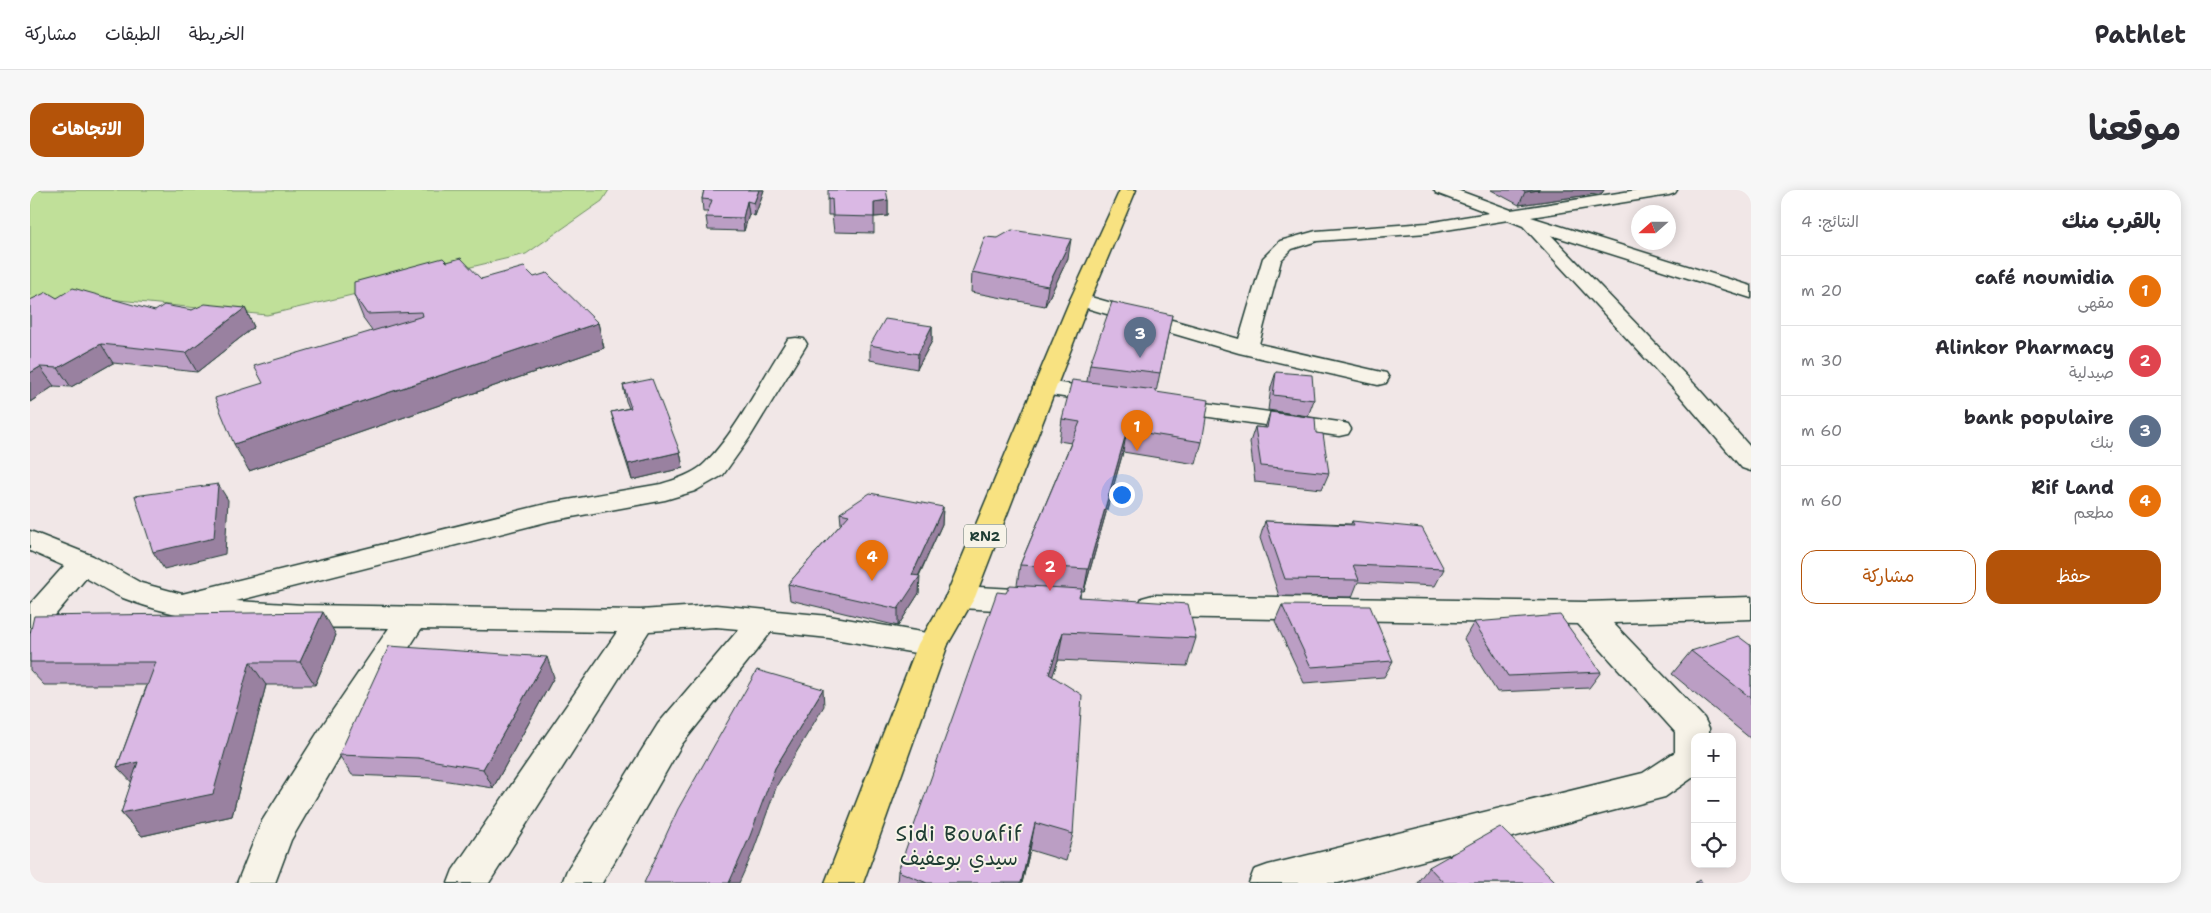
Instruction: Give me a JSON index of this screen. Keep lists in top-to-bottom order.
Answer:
{
  "streets": {
    "highway": ["RN2"]
  },
  "districts": ["Sidi Bouafif سيدي بوعفيف"],
  "north": "left",
  "page": {
    "header": "Pathlet",
    "nav": ["الخريطة", "الطبقات", "مشاركة"],
    "title": "موقعنا",
    "buttons": [
      "الاتجاهات",
      ["حفظ", "مشاركة"]
    ],
    "heading": ["بالقرب منك", "النتائج: 4"],
    "list": [
      {
        "mark": "1",
        "name": "café noumidia",
        "note": "مقهى",
        "value": "20 m"
      },
      {
        "mark": "2",
        "name": "Alinkor Pharmacy",
        "note": "صيدلية",
        "value": "30 m"
      },
      {
        "mark": "3",
        "name": "bank populaire",
        "note": "بنك",
        "value": "60 m"
      },
      {
        "mark": "4",
        "name": "Rif Land",
        "note": "مطعم",
        "value": "60 m"
      }
    ],
    "pins": [
      "3",
      "1",
      "4",
      "2"
    ],
    "map_buttons": ["+", "−"]
  }
}
